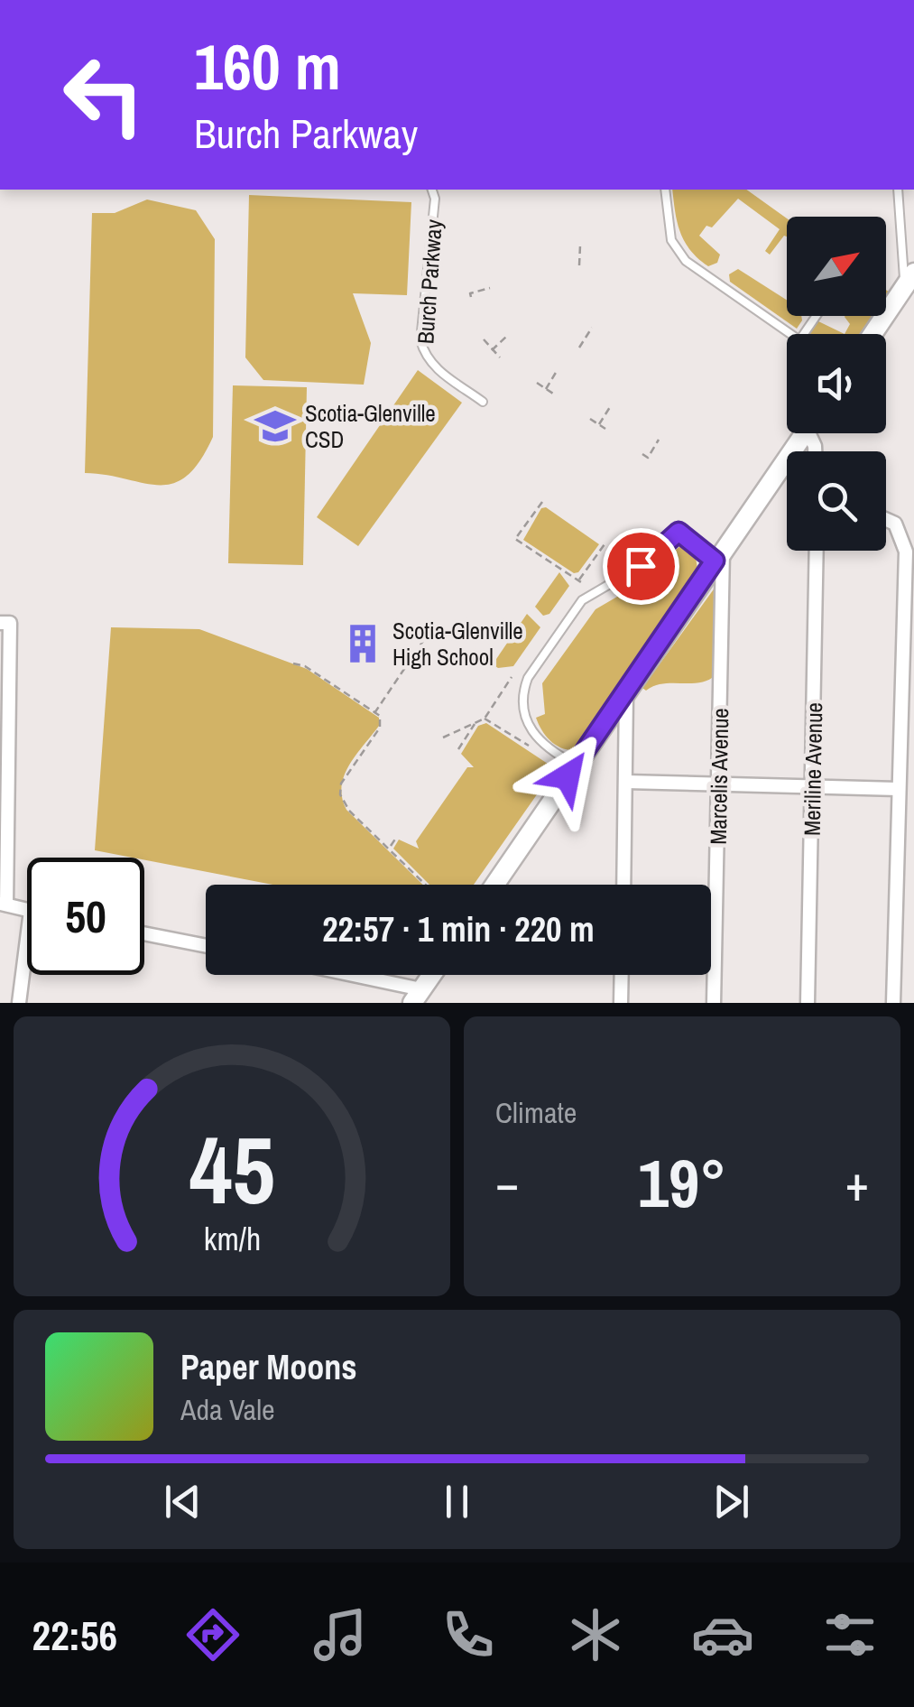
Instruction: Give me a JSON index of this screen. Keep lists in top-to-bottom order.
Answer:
{
  "streets": {
    "street": ["Meriline Avenue", "Marcelis Avenue"],
    "lane": ["Burch Parkway"]
  },
  "places": {
    "school or university": ["Scotia-Glenville CSD"],
    "building": ["Scotia-Glenville High School"]
  },
  "north": "top right",
  "page": {
    "turn": ["160 m", "Burch Parkway"],
    "limit": "50",
    "trip": "22:57 · 1 min · 220 m",
    "tile": "Climate",
    "heat": ["−", "19°", "+"],
    "song": ["Paper Moons", "Ada Vale"],
    "tabs": "22:56",
    "gauge": ["45", "km/h"]
  }
}
